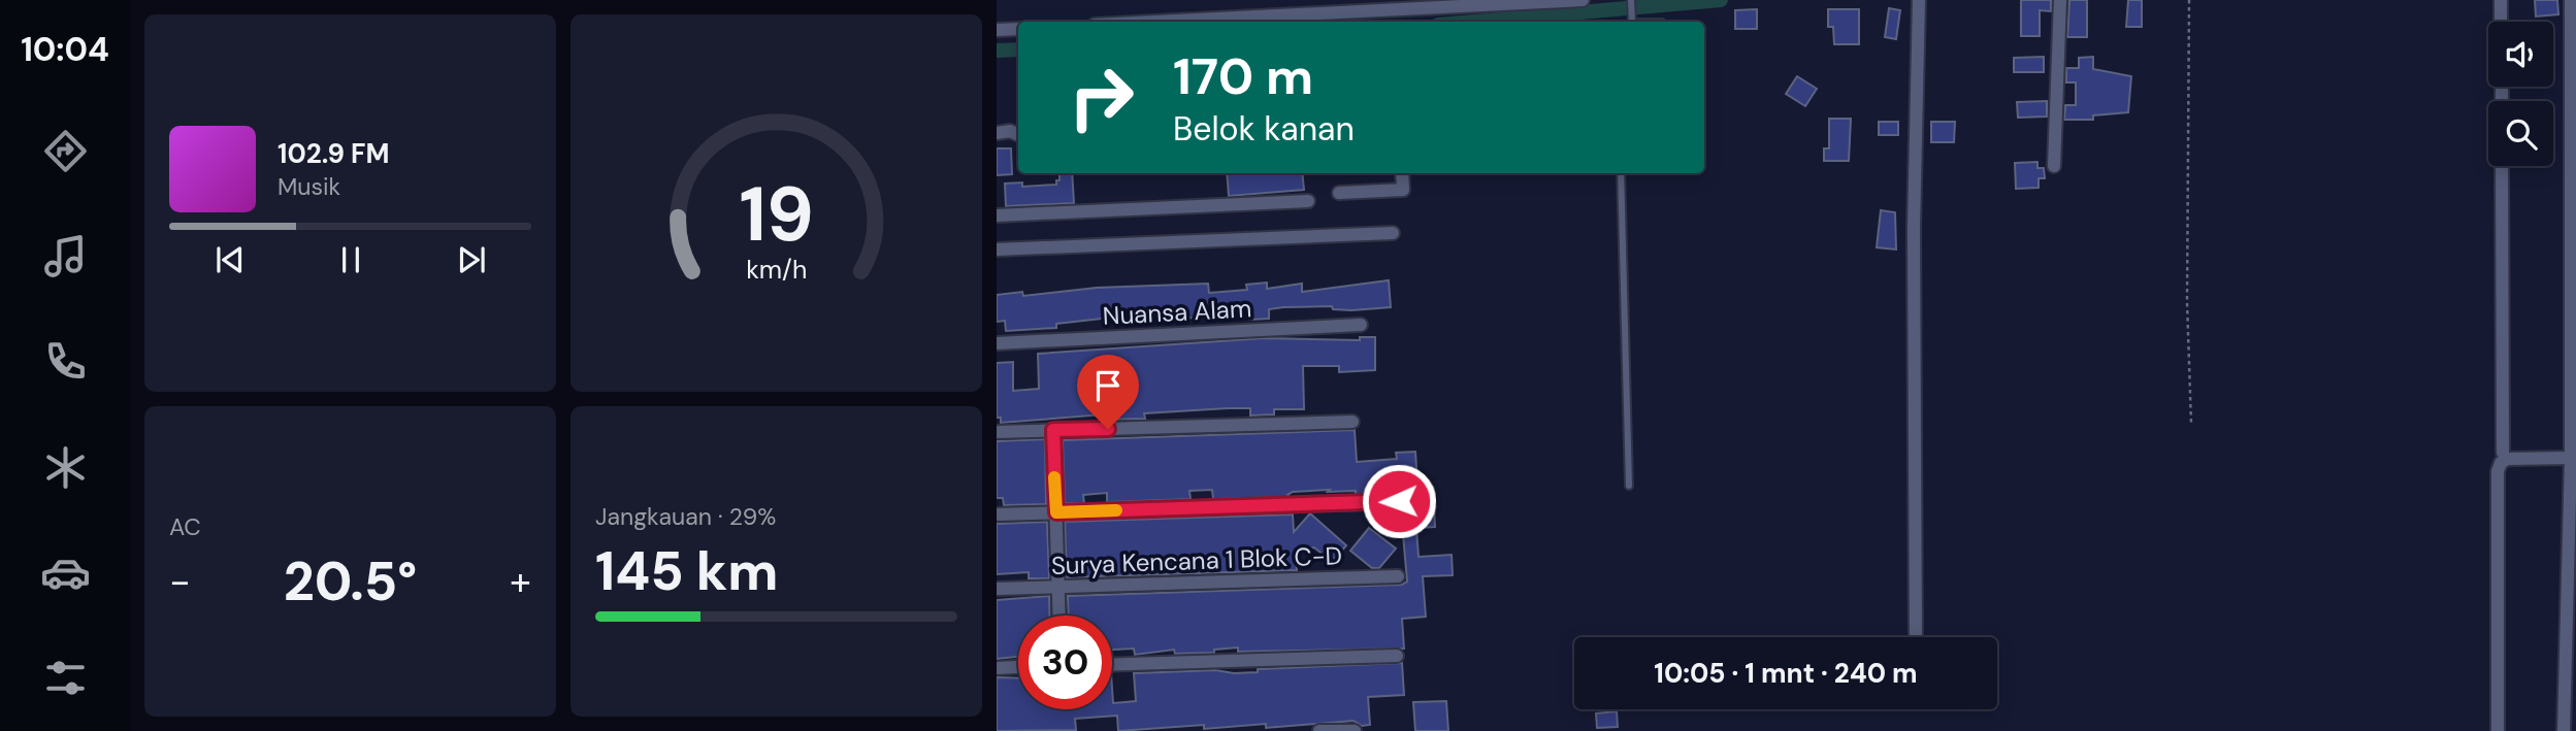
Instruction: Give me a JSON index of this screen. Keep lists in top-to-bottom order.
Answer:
{
  "streets": {
    "street": ["Nuansa Alam", "Surya Kencana 1 Blok C-D"]
  },
  "page": {
    "tabs": "10:04",
    "turn": ["170 m", "Belok kanan"],
    "song": ["102.9 FM", "Musik"],
    "tile": [
      "AC",
      ["Jangkauan · 29%", "145 km"]
    ],
    "heat": ["−", "20.5°", "+"],
    "limit": "30",
    "trip": "10:05 · 1 mnt · 240 m",
    "gauge": ["19", "km/h"]
  }
}
